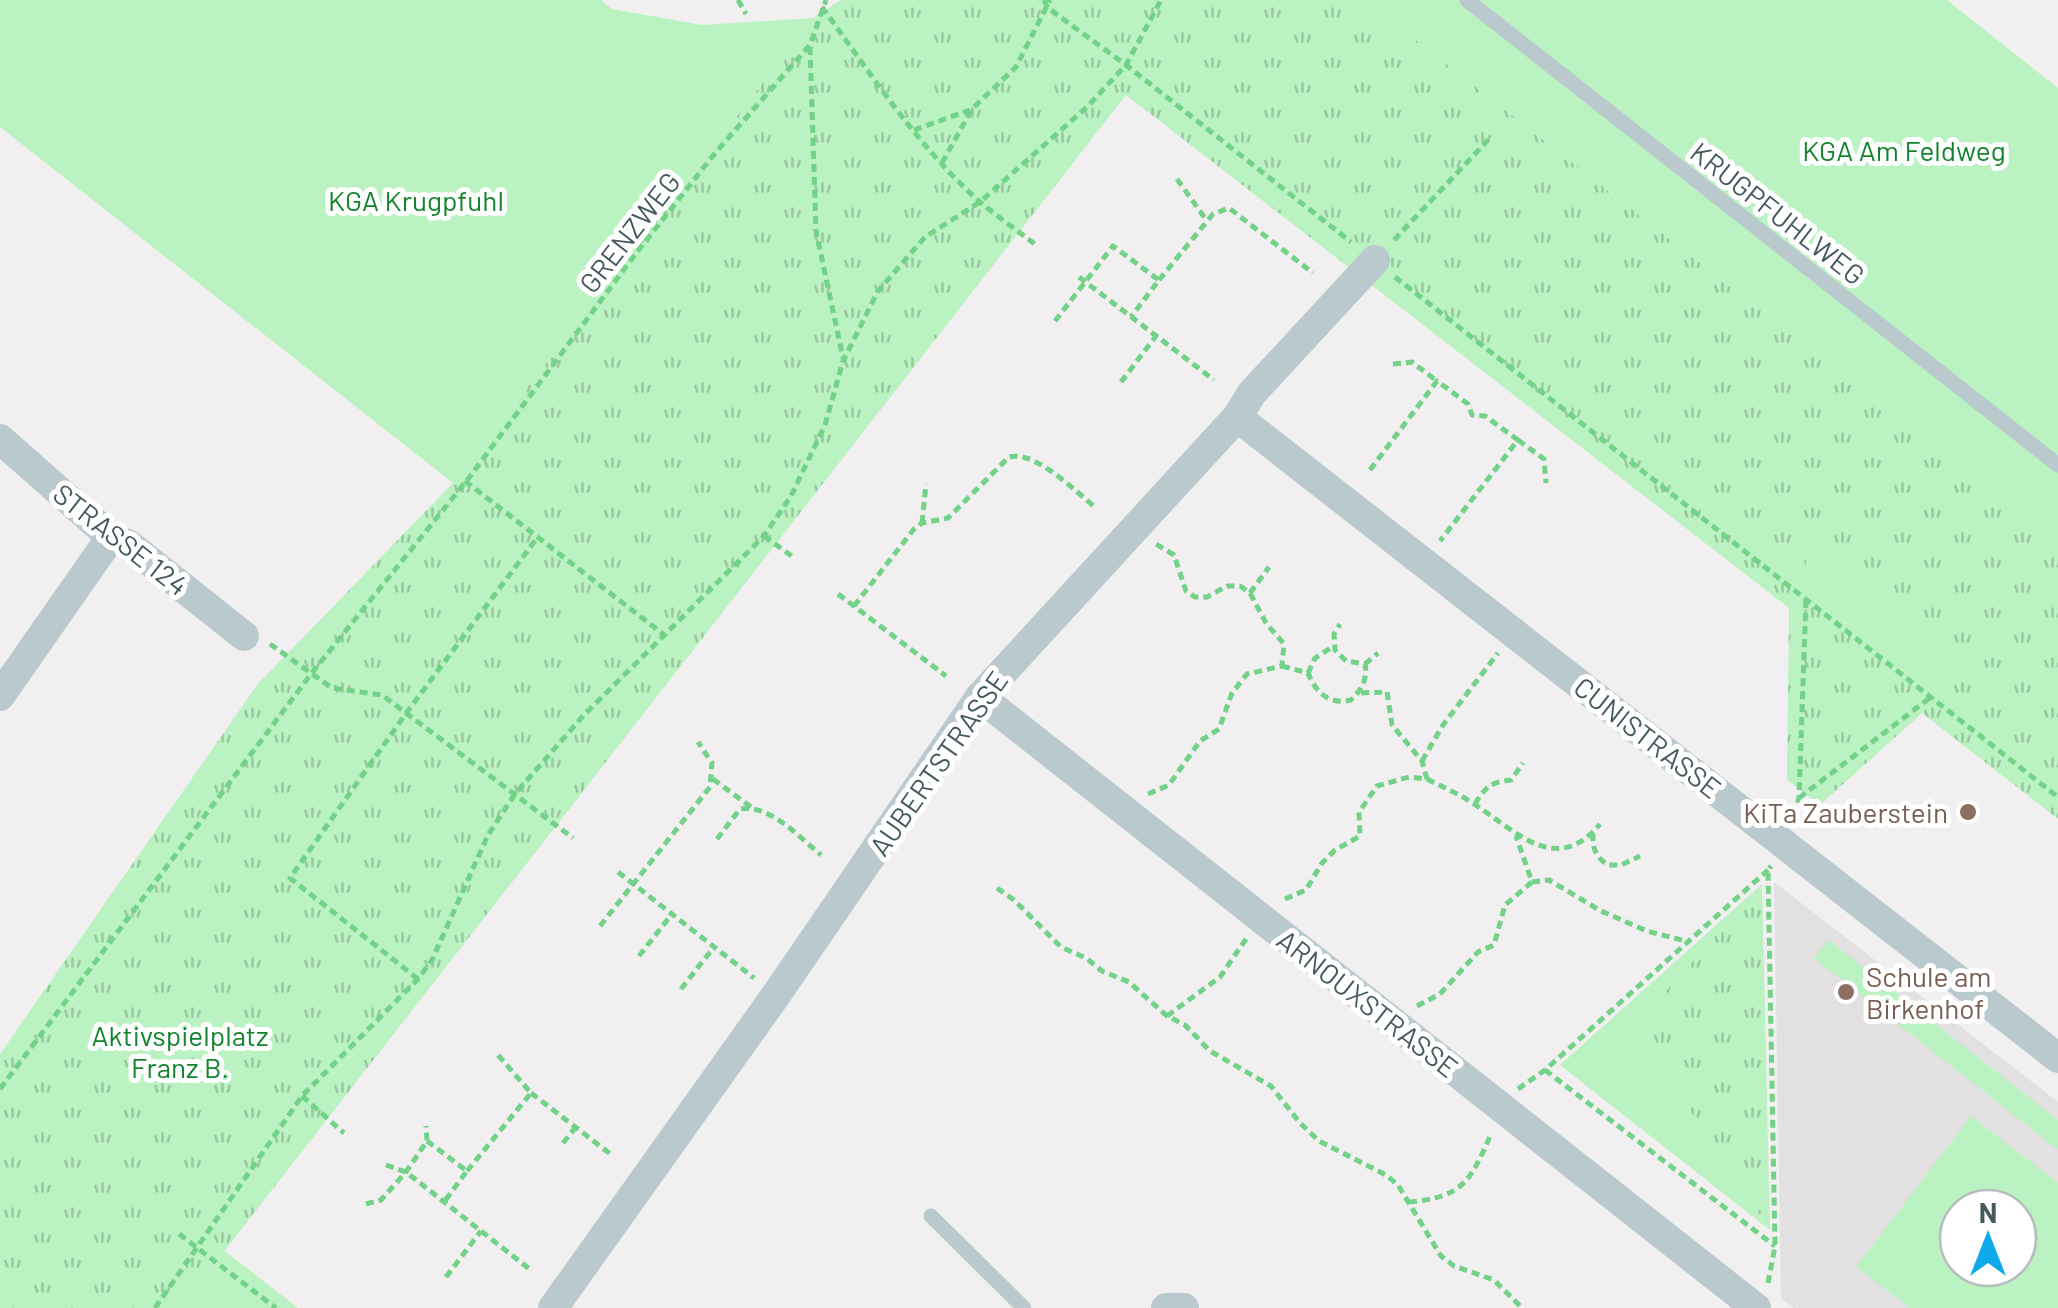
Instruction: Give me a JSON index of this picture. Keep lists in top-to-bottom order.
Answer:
{
  "streets": {
    "street": [
      "STRASSE 124",
      "CUNISTRASSE",
      "AUBERTSTRASSE",
      "ARNOUXSTRASSE"
    ],
    "lane": ["KRUGPFUHLWEG"],
    "path": ["GRENZWEG"]
  },
  "crossings": [
    ["CUNISTRASSE", "AUBERTSTRASSE"],
    ["AUBERTSTRASSE", "ARNOUXSTRASSE"]
  ],
  "parks": ["KGA Am Feldweg", "KGA Krugpfuhl", "Aktivspielplatz Franz B."],
  "places": ["KiTa Zauberstein", "Schule am Birkenhof"],
  "north": "top"
}
